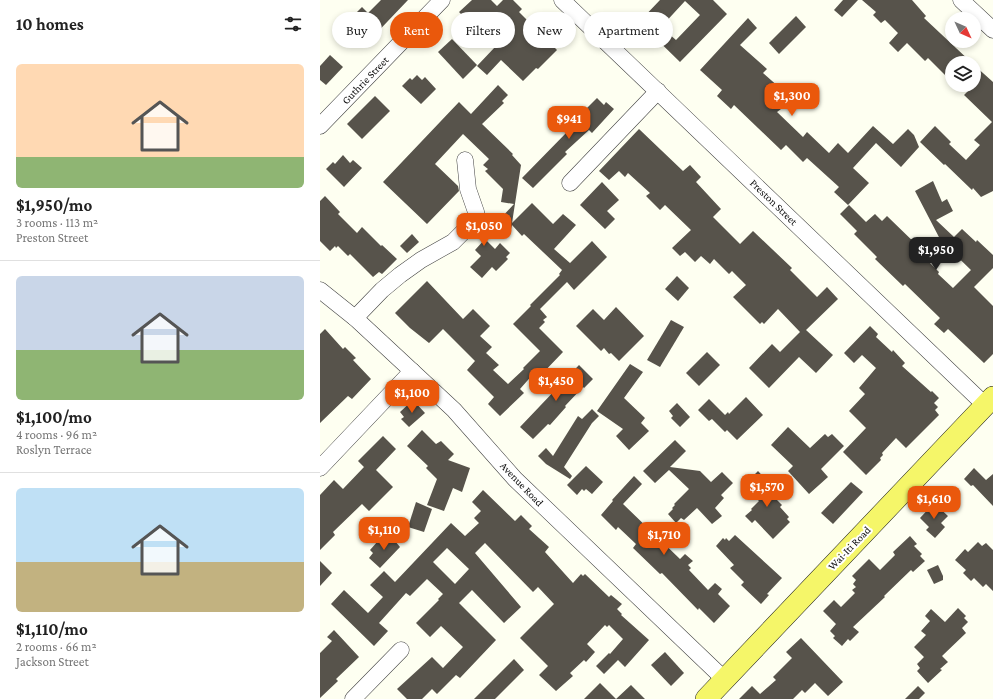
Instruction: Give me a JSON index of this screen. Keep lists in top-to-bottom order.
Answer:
{
  "streets": {
    "main road": ["Wai-Iti Road"],
    "street": ["Guthrie Street", "Preston Street", "Avenue Road"]
  },
  "crossings": [
    ["Preston Street", "Wai-Iti Road"],
    ["Avenue Road", "Wai-Iti Road"]
  ],
  "north": "bottom right",
  "page": {
    "heading": "10 homes",
    "chip": [
      "Buy",
      "Rent",
      "Filters",
      "New",
      "Apartment"
    ],
    "list": [
      {
        "name": "$1,950/mo",
        "note": "3 rooms · 113 m² · Preston Street"
      },
      {
        "name": "$1,100/mo",
        "note": "4 rooms · 96 m² · Roslyn Terrace"
      },
      {
        "name": "$1,110/mo",
        "note": "2 rooms · 66 m² · Jackson Street"
      }
    ],
    "price": [
      "$1,300",
      "$941",
      "$1,050",
      "$1,950",
      "$1,450",
      "$1,100",
      "$1,570",
      "$1,610",
      "$1,110",
      "$1,710"
    ]
  }
}
